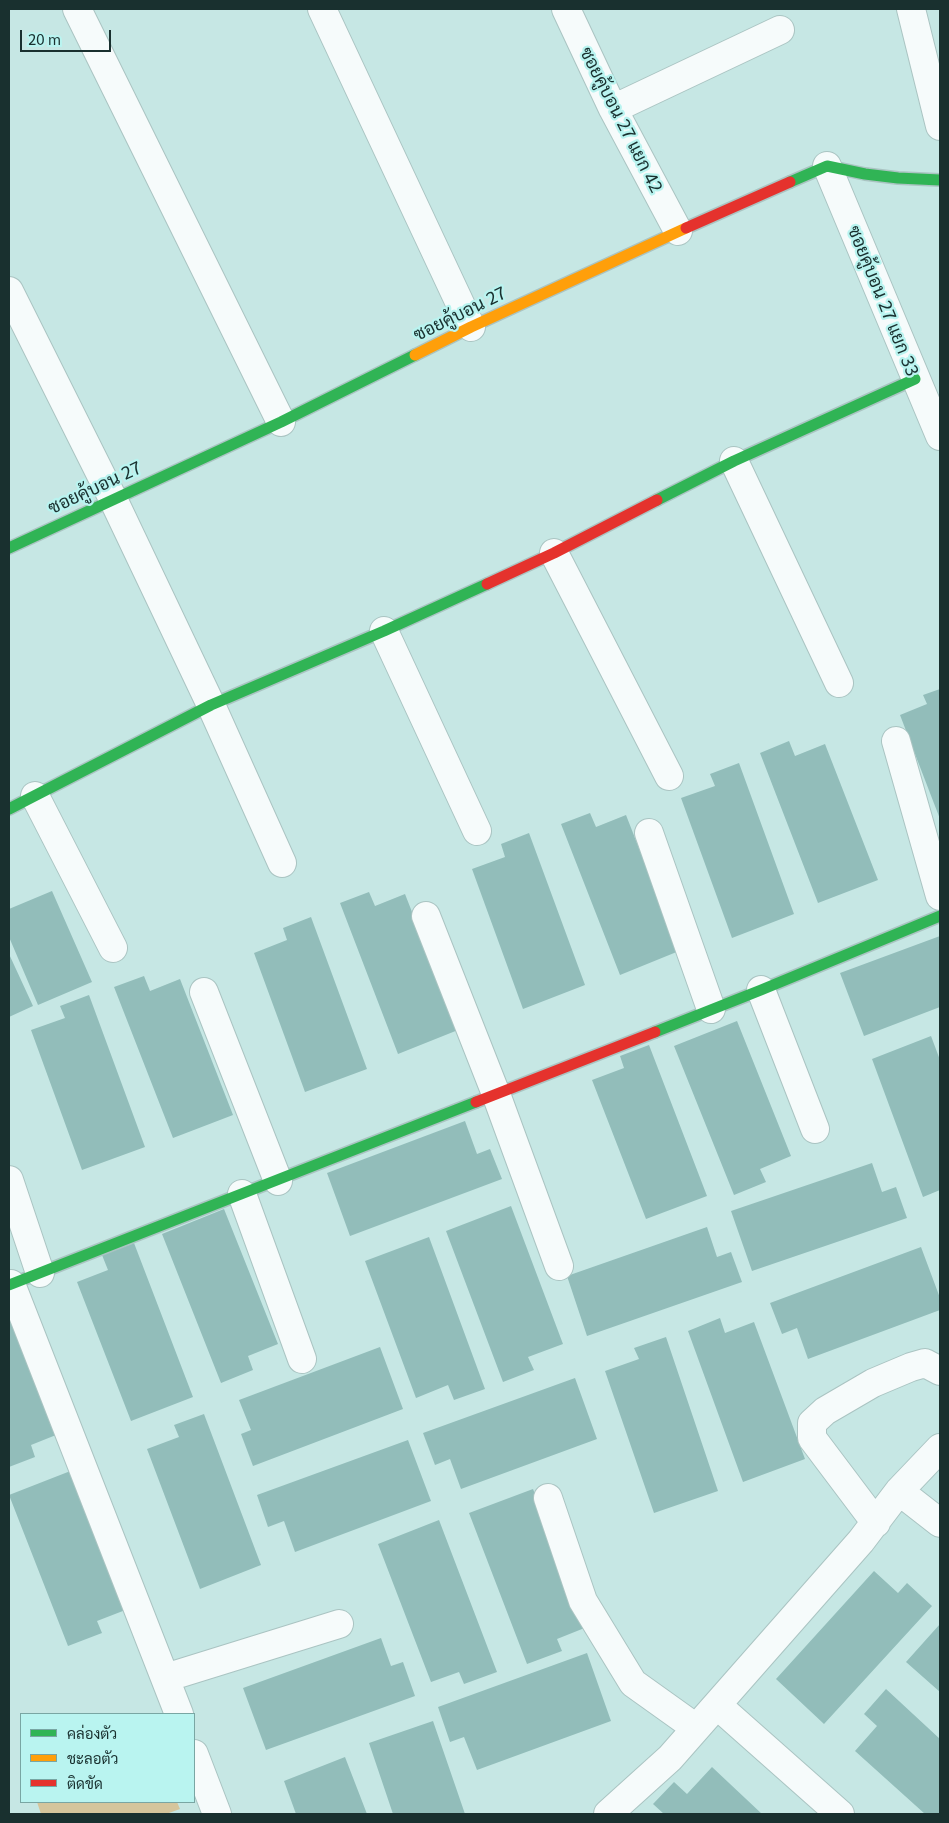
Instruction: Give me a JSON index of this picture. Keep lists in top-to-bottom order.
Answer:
{
  "streets": {
    "street": ["ซอยคู้บอน 27 แยก 42", "ซอยคู้บอน 27 แยก 33", "ซอยคู้บอน 27"]
  },
  "crossings": [
    ["ซอยคู้บอน 27 แยก 42", "ซอยคู้บอน 27"],
    ["ซอยคู้บอน 27 แยก 33", "ซอยคู้บอน 27"]
  ],
  "legend": ["คล่องตัว", "ชะลอตัว", "ติดขัด"],
  "scale_bar": "20 m"
}
